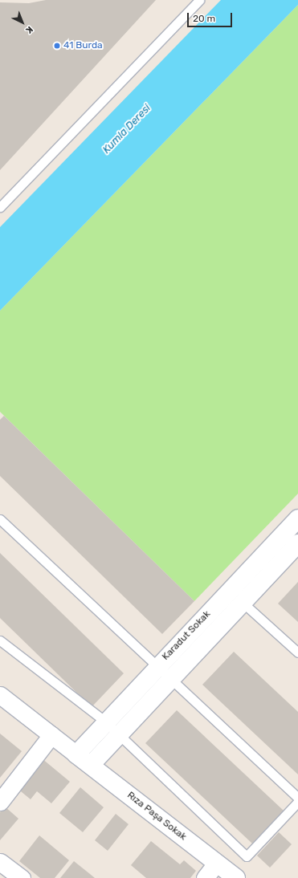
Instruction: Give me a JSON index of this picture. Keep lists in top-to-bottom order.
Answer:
{
  "streets": {
    "street": ["Karadut Sokak", "Rıza Paşa Sokak"]
  },
  "crossings": [
    ["Karadut Sokak", "Rıza Paşa Sokak"]
  ],
  "water": ["Kumla Deresi"],
  "places": ["41 Burda"],
  "scale_bar": "20 m",
  "north": "bottom right"
}
